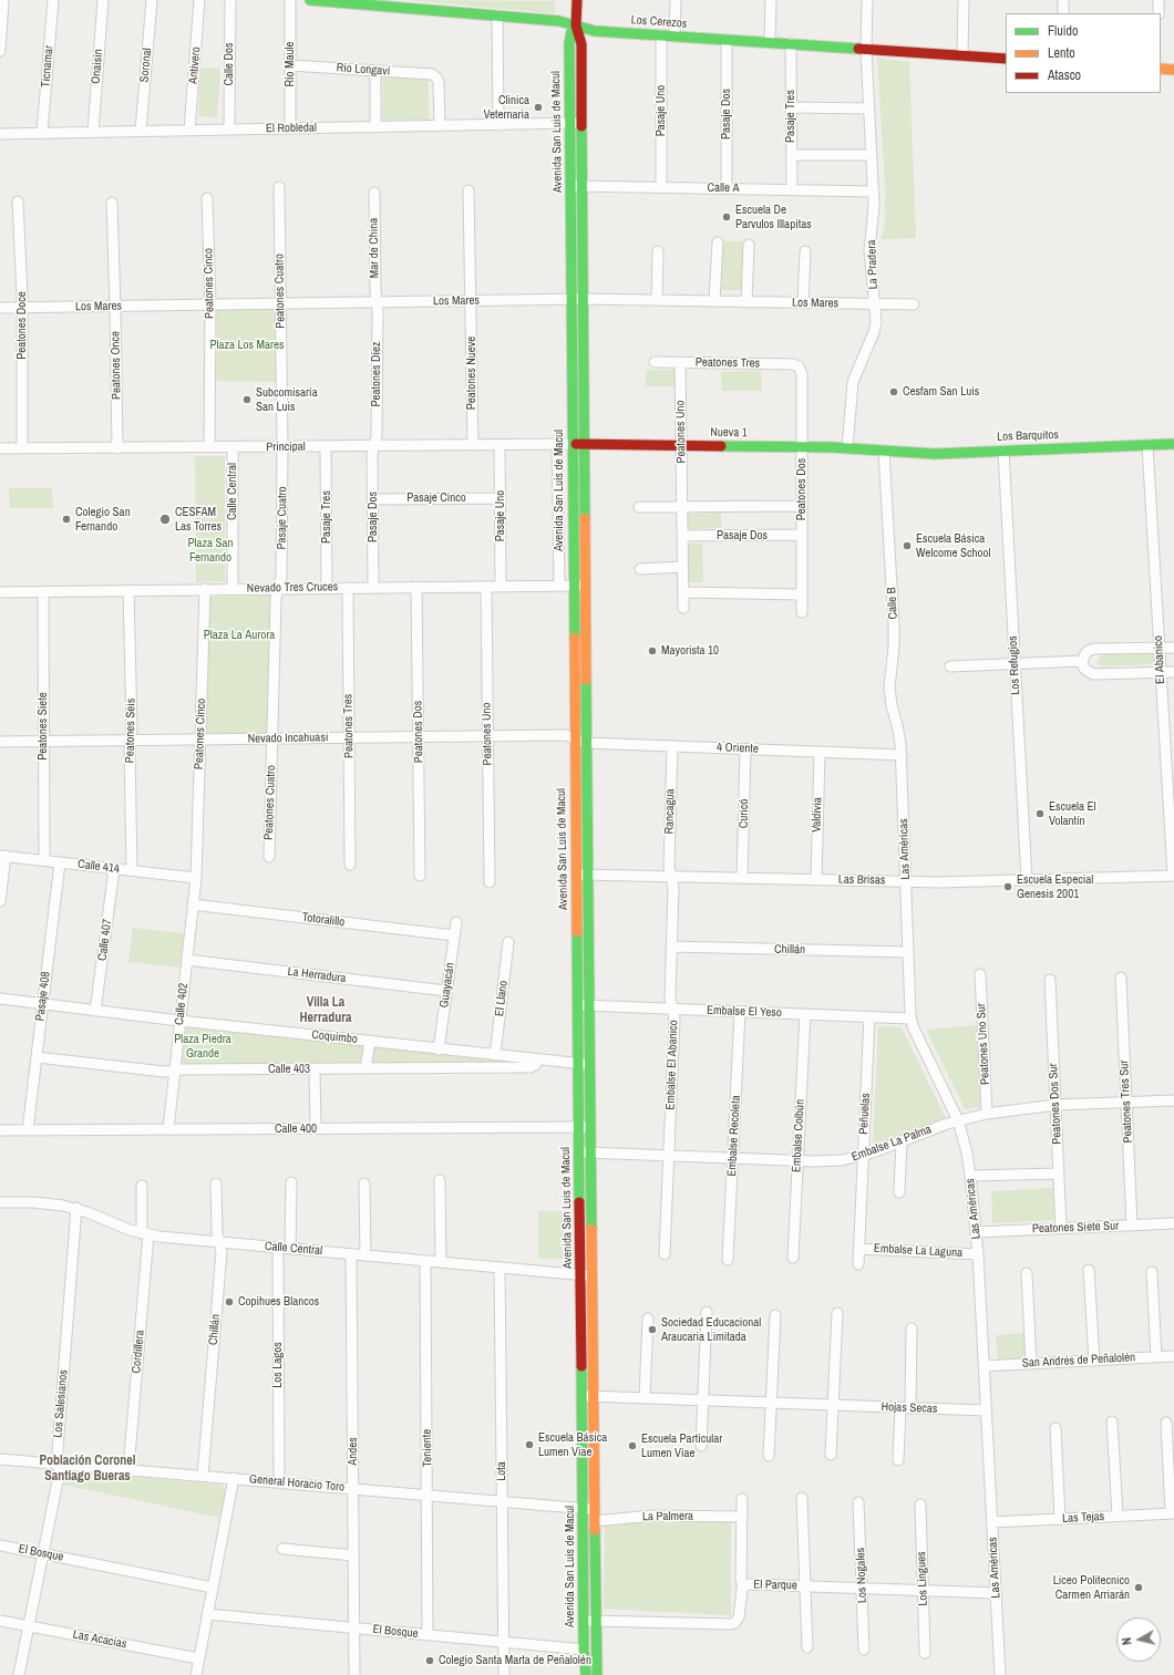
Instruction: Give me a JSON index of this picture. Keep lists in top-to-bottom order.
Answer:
{
  "streets": {
    "street": [
      "Los Cerezos",
      "Calle Dos",
      "Río Maule",
      "Soronal",
      "Antivero",
      "Ticnamar",
      "Onaisin",
      "Río Longaví",
      "Pasaje Uno",
      "Pasaje Dos",
      "Pasaje Tres",
      "El Robledal",
      "Avenida San Luis de Macul",
      "Calle A",
      "Mar de China",
      "La Pradera",
      "Peatones Cinco",
      "Peatones Cuatro",
      "Los Mares",
      "Peatones Doce",
      "Peatones Tres",
      "Peatones Once",
      "Peatones Nueve",
      "Peatones Diez",
      "Peatones Uno",
      "Nueva 1",
      "Los Barquitos",
      "Principal",
      "Peatones Dos",
      "Calle Central",
      "Pasaje Cinco",
      "Pasaje Cuatro",
      "Nevado Tres Cruces",
      "Calle B",
      "El Abanico",
      "Los Refugios",
      "Peatones Siete",
      "Peatones Seis",
      "Nevado Incahuasi",
      "4 Oriente",
      "Rancagua",
      "Curicó",
      "Valdivia",
      "Las Américas",
      "Calle 414",
      "Las Brisas",
      "Totoralillo",
      "Calle 407",
      "Chillán",
      "La Herradura",
      "Guayacán",
      "Pasaje 408",
      "El Llano",
      "Calle 402",
      "Embalse El Yeso",
      "Coquimbo",
      "Peatones Uno Sur",
      "Embalse El Abanico",
      "Calle 403",
      "Peatones Tres Sur",
      "Peatones Dos Sur",
      "Peñuelas",
      "Calle 400",
      "Embalse Recoleta",
      "Embalse Colbún",
      "Embalse La Palma",
      "Peatones Siete Sur",
      "Embalse La Laguna",
      "Cordillera",
      "San Andrés de Peñalolén",
      "Los Lagos",
      "Los Salesianos",
      "Hojas Secas",
      "Teniente",
      "Andes",
      "Lota",
      "General Horacio Toro",
      "La Palmera",
      "Las Tejas",
      "El Bosque",
      "Los Nogales",
      "Los Lingues",
      "El Parque",
      "Las Acacias"
    ]
  },
  "crossings": [
    ["Los Cerezos", "Pasaje Uno"],
    ["Los Cerezos", "Pasaje Dos"],
    ["Los Cerezos", "Pasaje Tres"],
    ["Los Cerezos", "Avenida San Luis de Macul"],
    ["Los Cerezos", "La Pradera"],
    ["Calle Dos", "El Robledal"],
    ["Río Maule", "Río Longaví"],
    ["Río Maule", "El Robledal"],
    ["Soronal", "El Robledal"],
    ["Antivero", "El Robledal"],
    ["Ticnamar", "El Robledal"],
    ["Onaisin", "El Robledal"],
    ["Río Longaví", "El Robledal"],
    ["Pasaje Uno", "Calle A"],
    ["Pasaje Uno", "Principal"],
    ["Pasaje Uno", "Pasaje Cinco"],
    ["Pasaje Uno", "Nevado Tres Cruces"],
    ["Pasaje Dos", "Calle A"],
    ["Pasaje Dos", "Peatones Diez"],
    ["Pasaje Dos", "Peatones Uno"],
    ["Pasaje Dos", "Principal"],
    ["Pasaje Dos", "Peatones Dos"],
    ["Pasaje Dos", "Pasaje Cinco"],
    ["Pasaje Dos", "Nevado Tres Cruces"],
    ["Pasaje Tres", "Calle A"],
    ["Pasaje Tres", "Principal"],
    ["Pasaje Tres", "Nevado Tres Cruces"],
    ["El Robledal", "Avenida San Luis de Macul"],
    ["Avenida San Luis de Macul", "Calle A"],
    ["Avenida San Luis de Macul", "Los Mares"],
    ["Avenida San Luis de Macul", "Nueva 1"],
    ["Avenida San Luis de Macul", "Principal"],
    ["Avenida San Luis de Macul", "Calle Central"],
    ["Avenida San Luis de Macul", "Nevado Tres Cruces"],
    ["Avenida San Luis de Macul", "Nevado Incahuasi"],
    ["Avenida San Luis de Macul", "4 Oriente"],
    ["Avenida San Luis de Macul", "Las Brisas"],
    ["Avenida San Luis de Macul", "Embalse El Yeso"],
    ["Avenida San Luis de Macul", "Coquimbo"],
    ["Avenida San Luis de Macul", "Calle 400"],
    ["Avenida San Luis de Macul", "Embalse La Palma"],
    ["Avenida San Luis de Macul", "Hojas Secas"],
    ["Avenida San Luis de Macul", "General Horacio Toro"],
    ["Avenida San Luis de Macul", "La Palmera"],
    ["Avenida San Luis de Macul", "El Bosque"],
    ["Avenida San Luis de Macul", "El Parque"],
    ["Calle A", "La Pradera"],
    ["Mar de China", "Los Mares"],
    ["Mar de China", "Peatones Diez"],
    ["La Pradera", "Los Mares"],
    ["La Pradera", "Nueva 1"],
    ["Peatones Cinco", "Los Mares"],
    ["Peatones Cinco", "Principal"],
    ["Peatones Cinco", "Nevado Tres Cruces"],
    ["Peatones Cinco", "Nevado Incahuasi"],
    ["Peatones Cinco", "Calle 414"],
    ["Peatones Cinco", "Calle 402"],
    ["Peatones Cuatro", "Los Mares"],
    ["Peatones Cuatro", "Principal"],
    ["Peatones Cuatro", "Pasaje Cuatro"],
    ["Peatones Cuatro", "Nevado Tres Cruces"],
    ["Peatones Cuatro", "Nevado Incahuasi"],
    ["Los Mares", "Peatones Doce"],
    ["Los Mares", "Peatones Once"],
    ["Los Mares", "Peatones Nueve"],
    ["Los Mares", "Peatones Diez"],
    ["Peatones Doce", "Principal"],
    ["Peatones Tres", "Peatones Uno"],
    ["Peatones Tres", "Peatones Dos"],
    ["Peatones Tres", "Nevado Tres Cruces"],
    ["Peatones Tres", "Nevado Incahuasi"],
    ["Peatones Once", "Principal"],
    ["Peatones Nueve", "Principal"],
    ["Peatones Diez", "Principal"],
    ["Peatones Uno", "Nueva 1"],
    ["Peatones Uno", "Nevado Tres Cruces"],
    ["Peatones Uno", "Nevado Incahuasi"],
    ["Nueva 1", "Los Barquitos"],
    ["Nueva 1", "Principal"],
    ["Nueva 1", "Peatones Dos"],
    ["Nueva 1", "Calle B"],
    ["Los Barquitos", "Calle B"],
    ["Los Barquitos", "El Abanico"],
    ["Los Barquitos", "Los Refugios"],
    ["Principal", "Calle Central"],
    ["Principal", "Pasaje Cuatro"],
    ["Peatones Dos", "Nevado Tres Cruces"],
    ["Peatones Dos", "Nevado Incahuasi"],
    ["Calle Central", "Nevado Tres Cruces"],
    ["Calle Central", "Chillán"],
    ["Calle Central", "Cordillera"],
    ["Calle Central", "Los Lagos"],
    ["Calle Central", "Los Salesianos"],
    ["Calle Central", "Teniente"],
    ["Calle Central", "Andes"],
    ["Calle Central", "Lota"],
    ["Pasaje Cuatro", "Nevado Tres Cruces"],
    ["Nevado Tres Cruces", "Peatones Siete"],
    ["Nevado Tres Cruces", "Peatones Seis"],
    ["Calle B", "4 Oriente"],
    ["Calle B", "Las Américas"],
    ["El Abanico", "Las Brisas"],
    ["Los Refugios", "Las Brisas"],
    ["Peatones Siete", "Nevado Incahuasi"],
    ["Peatones Siete", "Calle 414"],
    ["Peatones Seis", "Nevado Incahuasi"],
    ["Peatones Seis", "Calle 414"],
    ["Nevado Incahuasi", "4 Oriente"],
    ["4 Oriente", "Rancagua"],
    ["4 Oriente", "Curicó"],
    ["4 Oriente", "Valdivia"],
    ["4 Oriente", "Las Américas"],
    ["Rancagua", "Las Brisas"],
    ["Rancagua", "Embalse El Abanico"],
    ["Curicó", "Las Brisas"],
    ["Valdivia", "Las Brisas"],
    ["Las Américas", "Las Brisas"],
    ["Las Américas", "Chillán"],
    ["Las Américas", "Embalse El Yeso"],
    ["Las Américas", "Embalse La Palma"],
    ["Las Américas", "Peatones Siete Sur"],
    ["Las Américas", "Embalse La Laguna"],
    ["Las Américas", "San Andrés de Peñalolén"],
    ["Las Américas", "Hojas Secas"],
    ["Las Américas", "Las Tejas"],
    ["Las Américas", "El Parque"],
    ["Calle 414", "Calle 407"],
    ["Calle 414", "Pasaje 408"],
    ["Calle 414", "Calle 402"],
    ["Las Brisas", "Embalse El Abanico"],
    ["Totoralillo", "Guayacán"],
    ["Totoralillo", "Calle 402"],
    ["Calle 407", "Coquimbo"],
    ["Chillán", "Embalse El Abanico"],
    ["Chillán", "General Horacio Toro"],
    ["La Herradura", "Guayacán"],
    ["La Herradura", "Calle 402"],
    ["Guayacán", "Coquimbo"],
    ["Pasaje 408", "Coquimbo"],
    ["Pasaje 408", "Calle 403"],
    ["Pasaje 408", "Calle 400"],
    ["El Llano", "Coquimbo"],
    ["Calle 402", "Coquimbo"],
    ["Calle 402", "Calle 403"],
    ["Calle 402", "Calle 400"],
    ["Embalse El Yeso", "Embalse El Abanico"],
    ["Embalse El Yeso", "Peñuelas"],
    ["Embalse El Yeso", "Embalse Recoleta"],
    ["Embalse El Yeso", "Embalse Colbún"],
    ["Coquimbo", "Calle 403"],
    ["Peatones Uno Sur", "Embalse La Palma"],
    ["Embalse El Abanico", "Embalse La Palma"],
    ["Peatones Tres Sur", "Embalse La Palma"],
    ["Peatones Tres Sur", "Peatones Siete Sur"],
    ["Peatones Dos Sur", "Embalse La Palma"],
    ["Peatones Dos Sur", "Peatones Siete Sur"],
    ["Peñuelas", "Embalse La Palma"],
    ["Peñuelas", "Embalse La Laguna"],
    ["Embalse Recoleta", "Embalse La Palma"],
    ["Embalse Colbún", "Embalse La Palma"],
    ["Cordillera", "General Horacio Toro"],
    ["Los Lagos", "General Horacio Toro"],
    ["Los Salesianos", "General Horacio Toro"],
    ["Los Salesianos", "El Bosque"],
    ["Los Salesianos", "Las Acacias"],
    ["Teniente", "General Horacio Toro"],
    ["Teniente", "El Bosque"],
    ["Andes", "General Horacio Toro"],
    ["Andes", "El Bosque"],
    ["Lota", "General Horacio Toro"],
    ["Lota", "El Bosque"],
    ["Los Nogales", "El Parque"],
    ["Los Lingues", "El Parque"]
  ],
  "districts": ["Villa La Herradura", "Población Coronel Santiago Bueras"],
  "parks": [
    "Plaza Los Mares",
    "Plaza San Fernando",
    "Plaza La Aurora",
    "Plaza Piedra Grande"
  ],
  "places": [
    "Clinica Veternaria",
    "Escuela De Parvulos Illapitas",
    "Cesfam San Luis",
    "Subcomisaría San Luis",
    "Colegio San Fernando",
    "CESFAM Las Torres",
    "Escuela Básica Welcome School",
    "Mayorista 10",
    "Escuela El Volantín",
    "Escuela Especial Genesis 2001",
    "Copihues Blancos",
    "Sociedad Educacional Araucaria Limitada",
    "Escuela Básica Lumen Viae",
    "Escuela Particular Lumen Viae",
    "Liceo Politecnico Carmen Arriarán",
    "Colegio Santa Marta de Peñalolén"
  ],
  "legend": ["Fluido", "Lento", "Atasco"],
  "north": "left"
}
